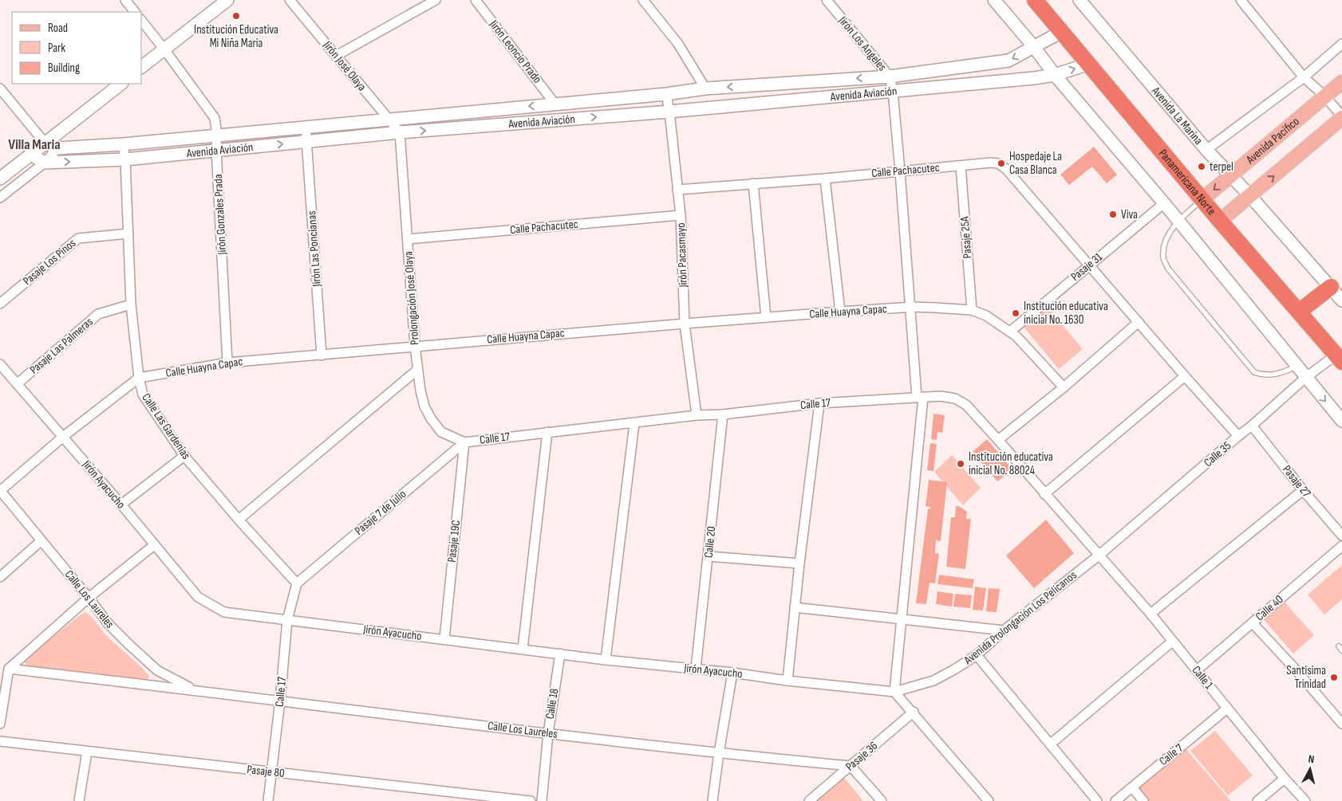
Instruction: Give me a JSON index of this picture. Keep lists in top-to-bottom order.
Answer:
{
  "streets": {
    "highway": ["Panamericana Norte"],
    "main road": ["Avenida Pacífico"],
    "street": [
      "Jirón Los Angeles",
      "Jirón Leoncio Prado",
      "Jirón José Olaya",
      "Avenida Aviación",
      "Avenida La Marina",
      "Calle Pachacutec",
      "Jirón Gonzales Prada",
      "Pasaje 25A",
      "Jirón Las Poncianas",
      "Jirón Pacasmayo",
      "Pasaje Los Pinos",
      "Pasaje 31",
      "Prolongación José Olaya",
      "Calle Huayna Capac",
      "Pasaje Las Palmeras",
      "Calle 17",
      "Calle Las Gardenias",
      "Calle 35",
      "Pasaje 27",
      "Jirón Ayacucho",
      "Pasaje 7 de Julio",
      "Pasaje 19C",
      "Calle 20",
      "Calle Los Laureles",
      "Calle 40",
      "Avenida Prolongación Los Pelicanos",
      "Calle 1",
      "Calle 18",
      "Calle 7",
      "Pasaje 36",
      "Pasaje 80"
    ]
  },
  "crossings": [
    ["Jirón Los Angeles", "Avenida Aviación"],
    ["Jirón Los Angeles", "Calle Pachacutec"],
    ["Jirón Los Angeles", "Calle Huayna Capac"],
    ["Jirón Los Angeles", "Calle 17"],
    ["Jirón Los Angeles", "Jirón Ayacucho"],
    ["Jirón Los Angeles", "Avenida Prolongación Los Pelicanos"],
    ["Jirón Leoncio Prado", "Avenida Aviación"],
    ["Jirón José Olaya", "Avenida Aviación"],
    ["Jirón José Olaya", "Prolongación José Olaya"],
    ["Avenida Aviación", "Panamericana Norte"],
    ["Avenida Aviación", "Jirón Gonzales Prada"],
    ["Avenida Aviación", "Jirón Las Poncianas"],
    ["Avenida Aviación", "Jirón Pacasmayo"],
    ["Avenida Aviación", "Prolongación José Olaya"],
    ["Avenida Aviación", "Calle Las Gardenias"],
    ["Avenida La Marina", "Avenida Pacífico"],
    ["Avenida Pacífico", "Panamericana Norte"],
    ["Calle Pachacutec", "Pasaje 25A"],
    ["Calle Pachacutec", "Jirón Pacasmayo"],
    ["Calle Pachacutec", "Pasaje 31"],
    ["Calle Pachacutec", "Prolongación José Olaya"],
    ["Calle Pachacutec", "Calle 35"],
    ["Panamericana Norte", "Calle 35"],
    ["Jirón Gonzales Prada", "Calle Huayna Capac"],
    ["Pasaje 25A", "Calle Huayna Capac"],
    ["Jirón Las Poncianas", "Calle Huayna Capac"],
    ["Jirón Pacasmayo", "Calle Huayna Capac"],
    ["Jirón Pacasmayo", "Calle 17"],
    ["Pasaje Los Pinos", "Calle Las Gardenias"],
    ["Pasaje 31", "Calle Huayna Capac"],
    ["Prolongación José Olaya", "Calle Huayna Capac"],
    ["Prolongación José Olaya", "Calle 17"],
    ["Prolongación José Olaya", "Pasaje 7 de Julio"],
    ["Prolongación José Olaya", "Pasaje 19C"],
    ["Calle Huayna Capac", "Calle Las Gardenias"],
    ["Calle Huayna Capac", "Jirón Ayacucho"],
    ["Calle Huayna Capac", "Calle Los Laureles"],
    ["Pasaje Las Palmeras", "Calle Las Gardenias"],
    ["Pasaje Las Palmeras", "Jirón Ayacucho"],
    ["Calle 17", "Calle Las Gardenias"],
    ["Calle 17", "Calle 35"],
    ["Calle 17", "Jirón Ayacucho"],
    ["Calle 17", "Pasaje 7 de Julio"],
    ["Calle 17", "Pasaje 19C"],
    ["Calle 17", "Calle 20"],
    ["Calle 17", "Calle Los Laureles"],
    ["Calle 17", "Avenida Prolongación Los Pelicanos"],
    ["Calle 17", "Calle 1"],
    ["Calle 17", "Pasaje 80"],
    ["Calle Las Gardenias", "Pasaje 7 de Julio"],
    ["Calle 35", "Pasaje 27"],
    ["Calle 35", "Avenida Prolongación Los Pelicanos"],
    ["Calle 35", "Calle 1"],
    ["Jirón Ayacucho", "Pasaje 19C"],
    ["Jirón Ayacucho", "Calle 20"],
    ["Jirón Ayacucho", "Avenida Prolongación Los Pelicanos"],
    ["Jirón Ayacucho", "Calle 18"],
    ["Pasaje 7 de Julio", "Pasaje 19C"],
    ["Calle Los Laureles", "Calle 18"],
    ["Calle Los Laureles", "Pasaje 36"],
    ["Calle 40", "Calle 1"],
    ["Avenida Prolongación Los Pelicanos", "Calle 1"],
    ["Calle 1", "Calle 7"]
  ],
  "districts": ["Villa Maria"],
  "places": [
    "Institución Educativa Mi Niña Maria",
    "Hospedaje La Casa Blanca",
    "terpel",
    "Viva",
    "Institución educativa inicial No. 1630",
    "Institución educativa inicial No. 88024",
    "Santisima Trinidad"
  ],
  "legend": ["Road", "Park", "Building"],
  "north": "top"
}
